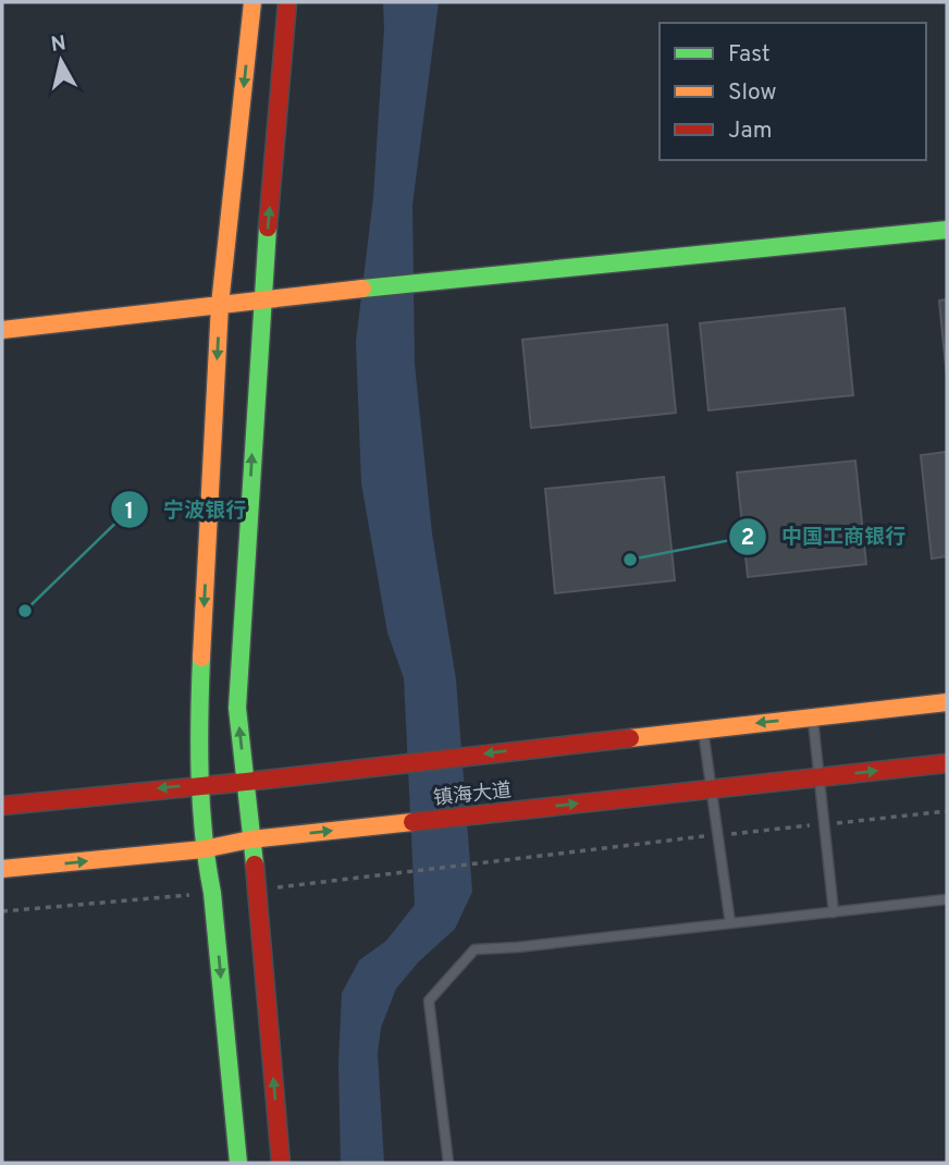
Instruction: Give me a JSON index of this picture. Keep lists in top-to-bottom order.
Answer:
{
  "streets": {
    "street": ["镇海大道"]
  },
  "places": ["中国工商银行", "宁波银行"],
  "legend": ["Fast", "Slow", "Jam"],
  "north": "top"
}
